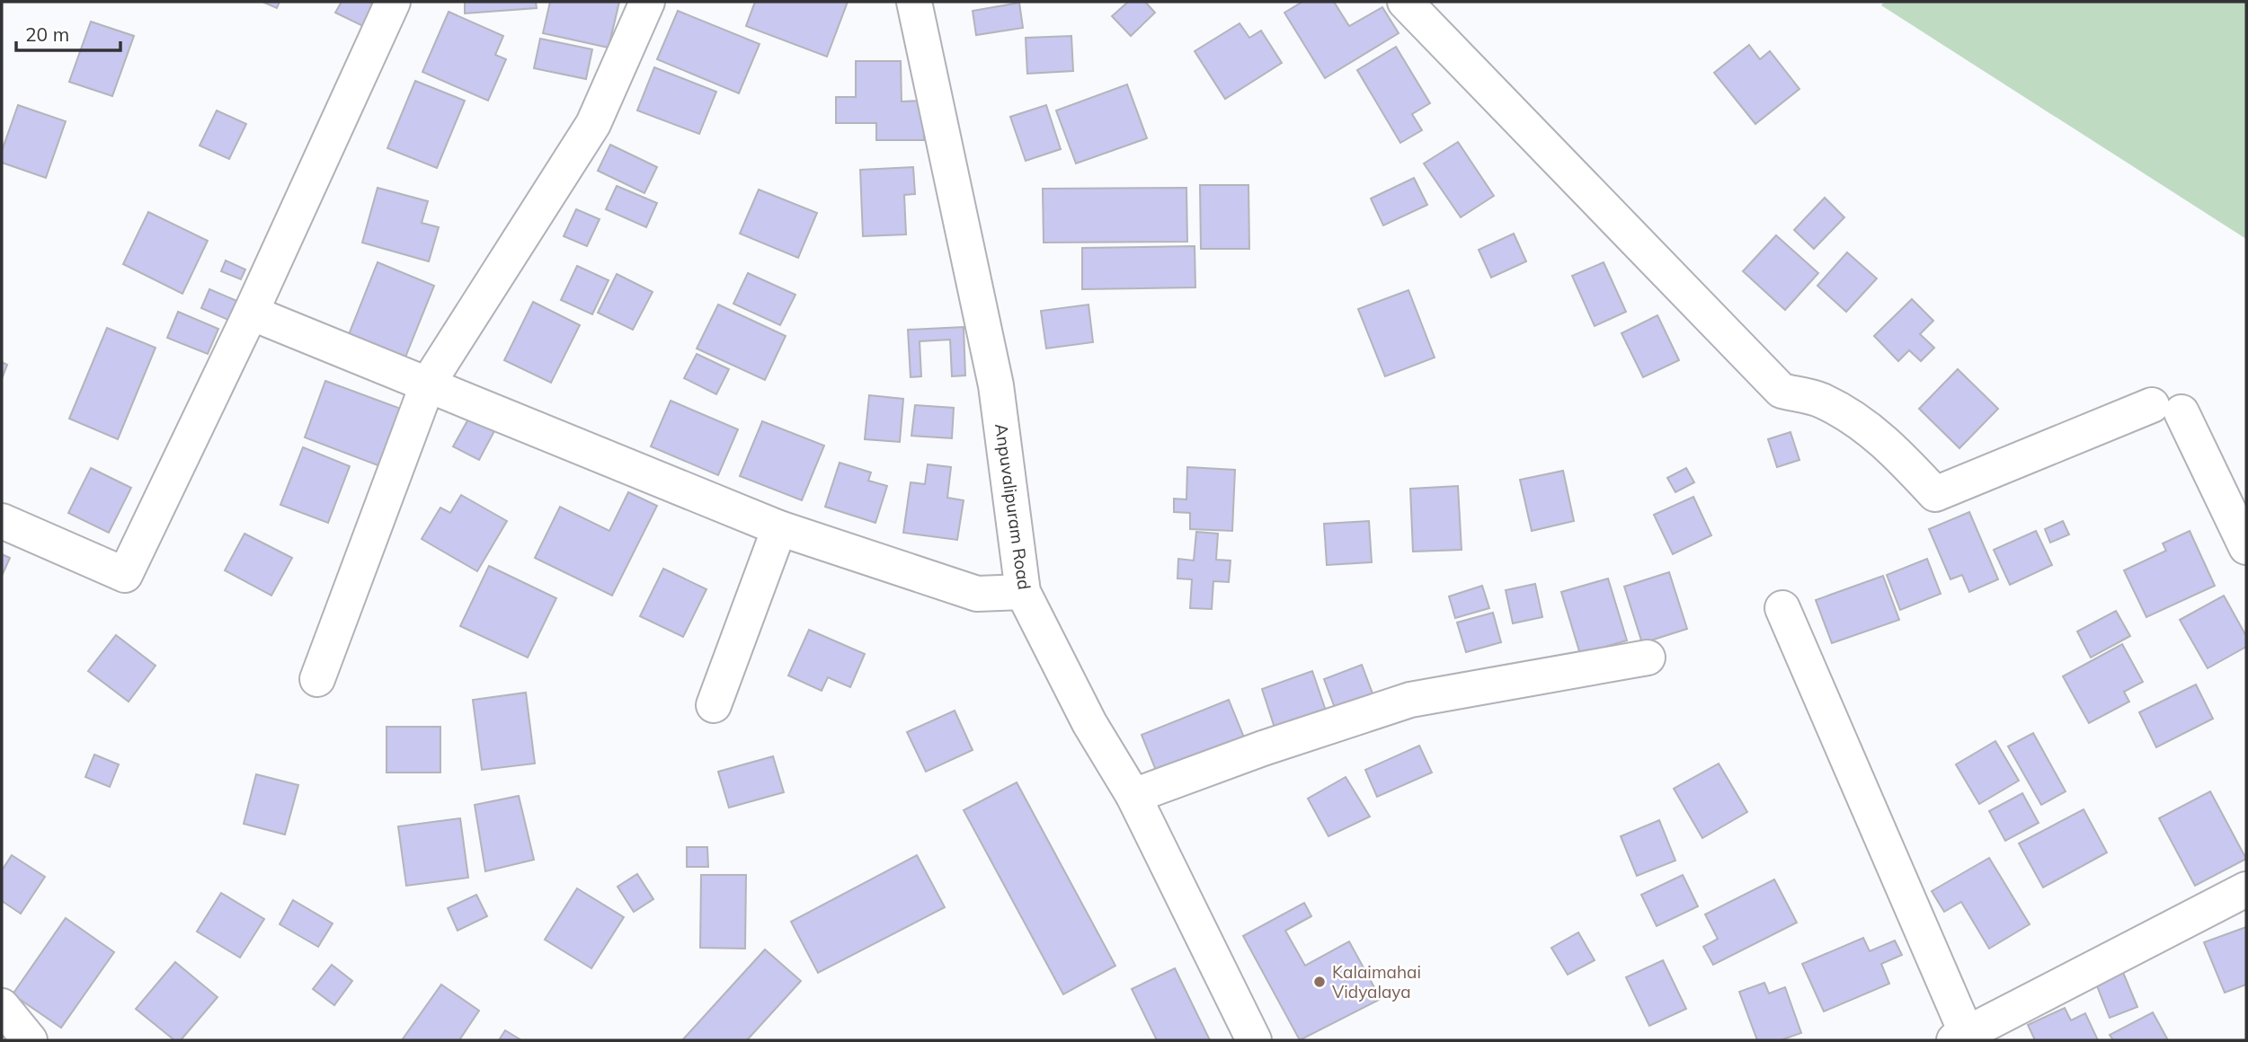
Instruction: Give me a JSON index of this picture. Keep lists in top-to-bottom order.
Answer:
{
  "streets": {
    "street": ["Anpuvalipuram Road"]
  },
  "places": ["Kalaimahai Vidyalaya"],
  "scale_bar": "20 m"
}
